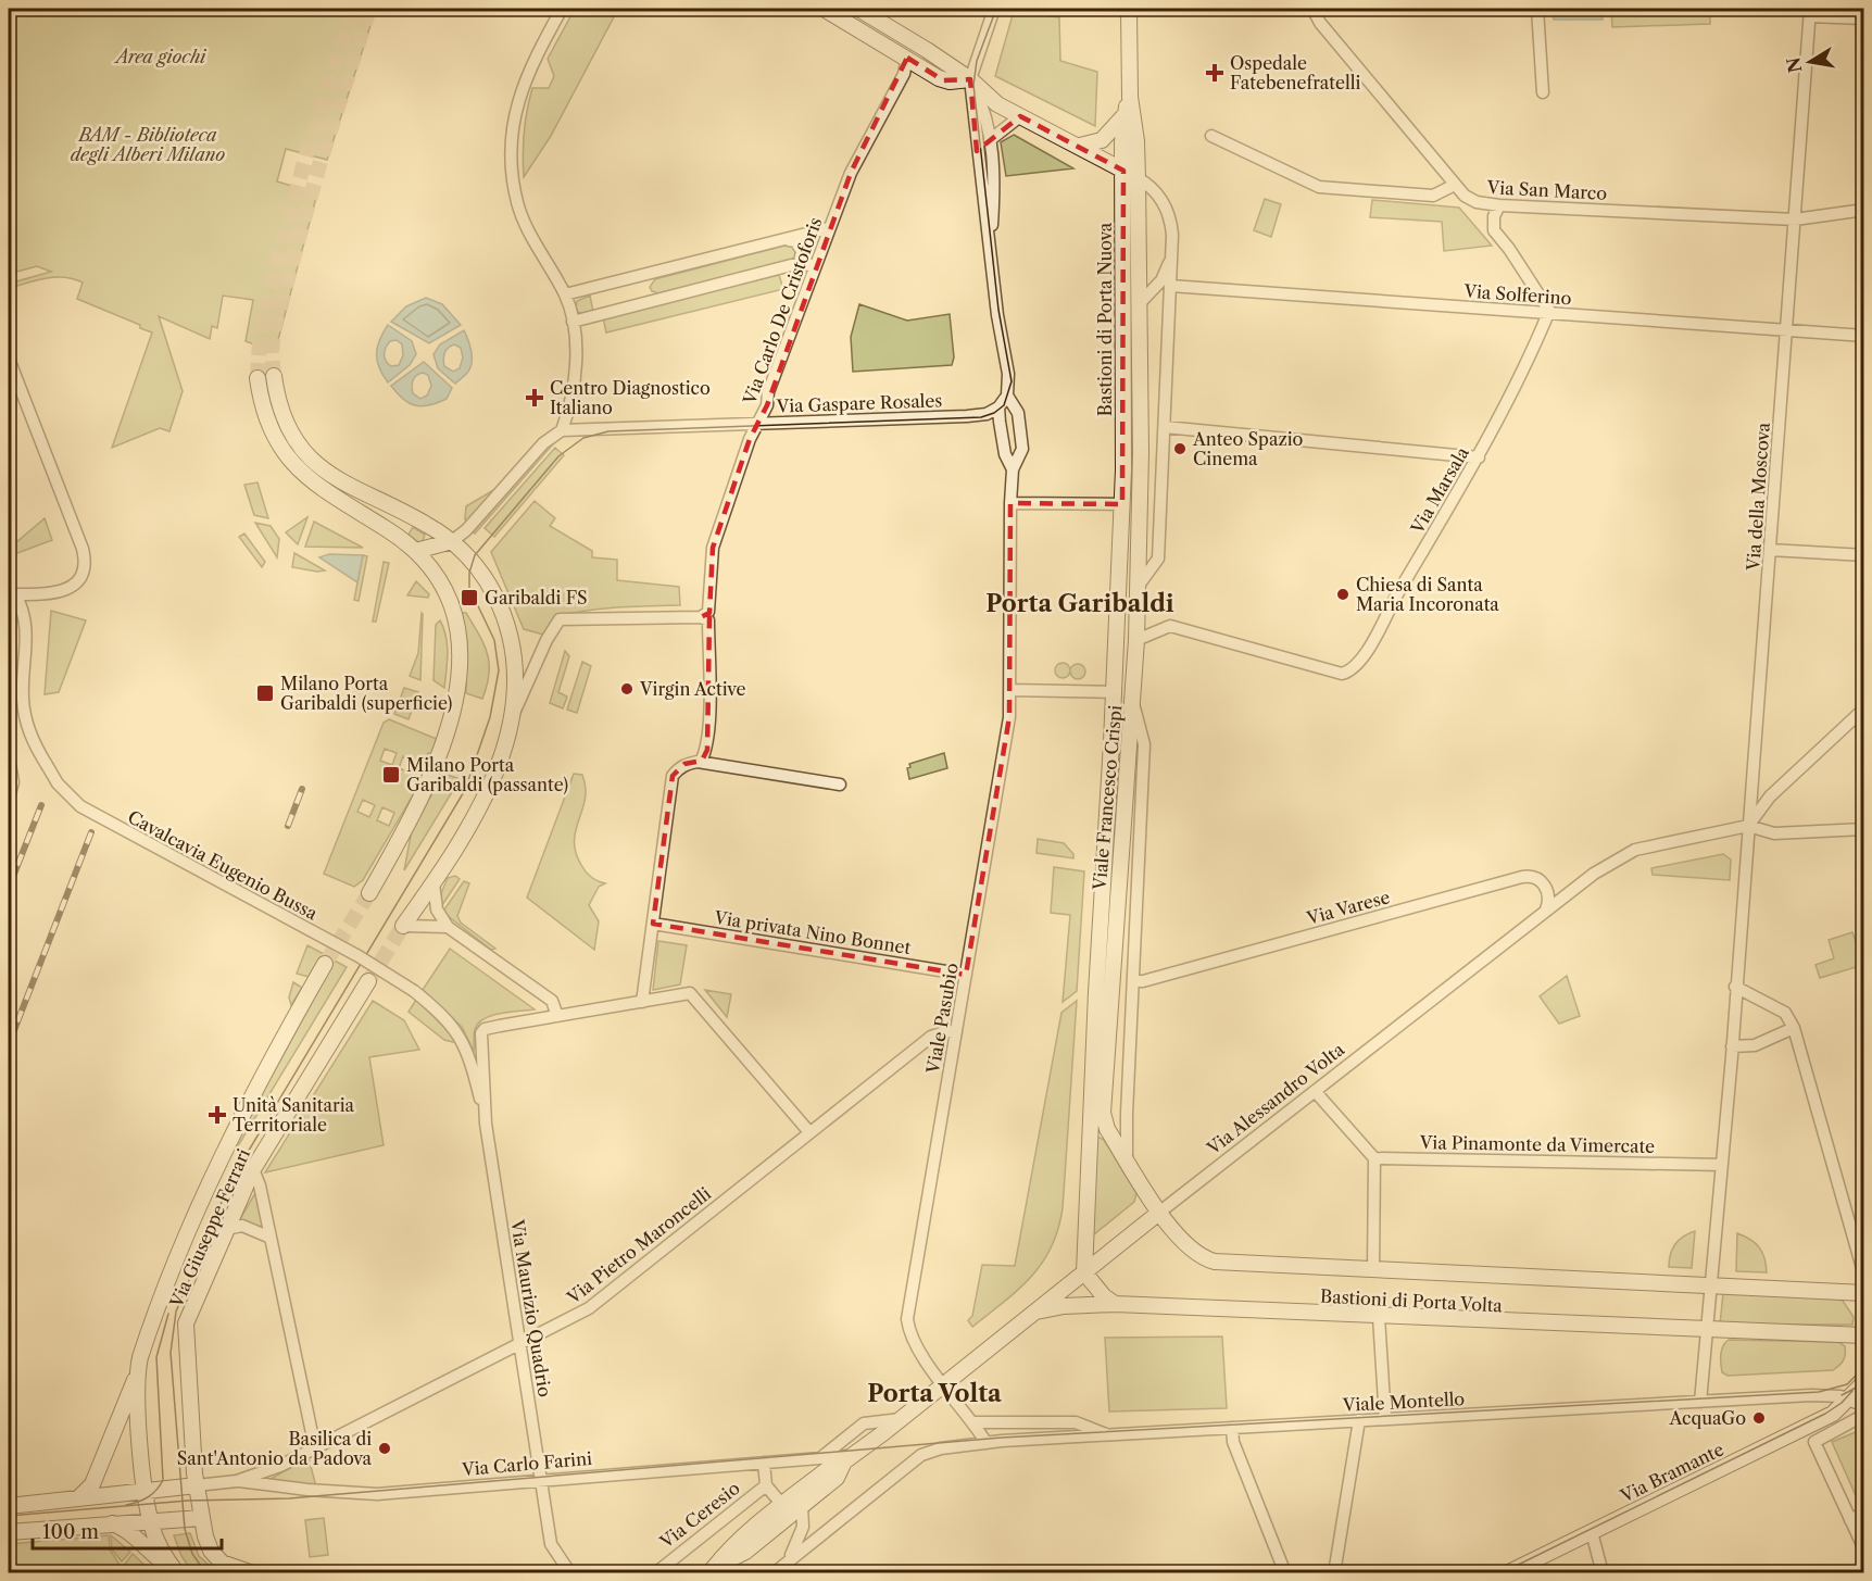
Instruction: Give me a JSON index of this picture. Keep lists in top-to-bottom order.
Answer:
{
  "streets": {
    "main road": [
      "Bastioni di Porta Nuova",
      "Viale Francesco Crispi",
      "Via Alessandro Volta",
      "Via Giuseppe Ferrari",
      "Bastioni di Porta Volta",
      "Via Carlo Farini",
      "Via Bramante"
    ],
    "street": [
      "Via San Marco",
      "Via Solferino",
      "Via Carlo De Cristoforis",
      "Via Gaspare Rosales",
      "Via Marsala",
      "Via della Moscova",
      "Cavalcavia Eugenio Bussa",
      "Via Varese",
      "Via privata Nino Bonnet",
      "Viale Pasubio",
      "Via Pinamonte da Vimercate",
      "Via Pietro Maroncelli",
      "Via Maurizio Quadrio",
      "Viale Montello",
      "Via Ceresio"
    ]
  },
  "crossings": [
    ["Via San Marco", "Via della Moscova"],
    ["Via Solferino", "Via Marsala"],
    ["Via Solferino", "Via della Moscova"],
    ["Via Carlo De Cristoforis", "Via Gaspare Rosales"],
    ["Bastioni di Porta Nuova", "Via Marsala"],
    ["Bastioni di Porta Nuova", "Viale Francesco Crispi"],
    ["Via della Moscova", "Via Alessandro Volta"],
    ["Via della Moscova", "Via Pinamonte da Vimercate"],
    ["Via della Moscova", "Bastioni di Porta Volta"],
    ["Via della Moscova", "Viale Montello"],
    ["Viale Francesco Crispi", "Via Varese"],
    ["Viale Francesco Crispi", "Via Alessandro Volta"],
    ["Viale Francesco Crispi", "Bastioni di Porta Volta"],
    ["Cavalcavia Eugenio Bussa", "Via Maurizio Quadrio"],
    ["Via Varese", "Via Alessandro Volta"],
    ["Via privata Nino Bonnet", "Viale Pasubio"],
    ["Viale Pasubio", "Via Alessandro Volta"],
    ["Viale Pasubio", "Via Pietro Maroncelli"],
    ["Via Alessandro Volta", "Bastioni di Porta Volta"],
    ["Via Alessandro Volta", "Via Carlo Farini"],
    ["Via Giuseppe Ferrari", "Via Carlo Farini"],
    ["Via Pietro Maroncelli", "Via Maurizio Quadrio"],
    ["Via Pietro Maroncelli", "Via Carlo Farini"],
    ["Via Maurizio Quadrio", "Via Carlo Farini"],
    ["Viale Montello", "Via Bramante"],
    ["Viale Montello", "Via Ceresio"],
    ["Via Carlo Farini", "Via Ceresio"]
  ],
  "districts": ["Porta Garibaldi", "Porta Volta"],
  "parks": ["Area giochi", "BAM - Biblioteca degli Alberi Milano"],
  "places": {
    "health": ["Ospedale Fatebenefratelli", "Centro Diagnostico Italiano", "Unità Sanitaria Territoriale"],
    "other": [
      "Anteo Spazio Cinema",
      "Chiesa di Santa Maria Incoronata",
      "Virgin Active",
      "AcquaGo",
      "Basilica di Sant'Antonio da Padova"
    ],
    "transit": ["Garibaldi FS", "Milano Porta Garibaldi (superficie)", "Milano Porta Garibaldi (passante)"]
  },
  "scale_bar": "100 m",
  "north": "left"
}
